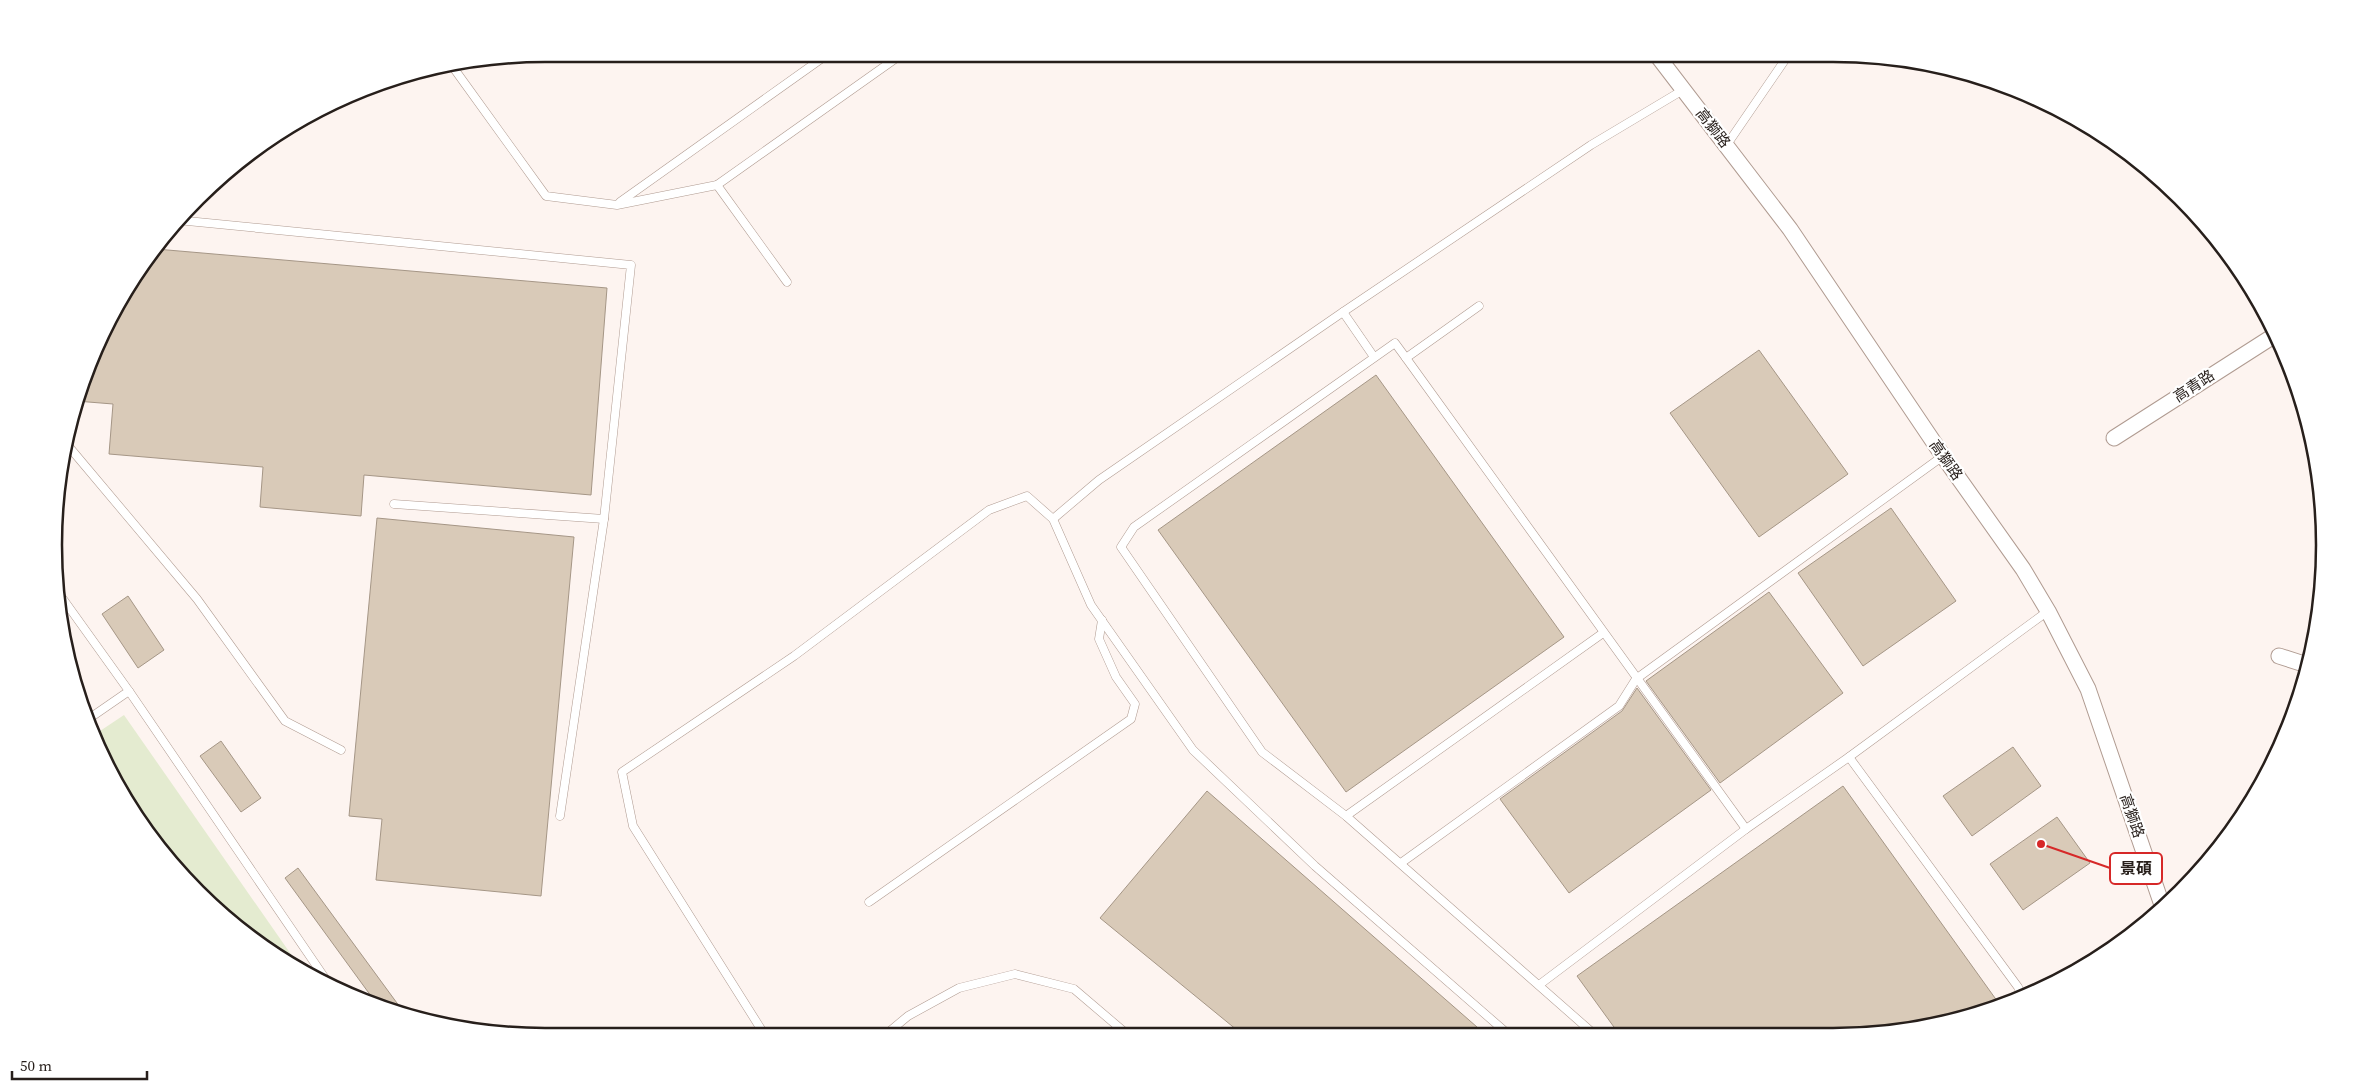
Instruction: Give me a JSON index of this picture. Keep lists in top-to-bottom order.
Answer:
{
  "streets": {
    "street": ["高獅路", "高青路"]
  },
  "places": ["景碩"],
  "scale_bar": "50 m"
}
